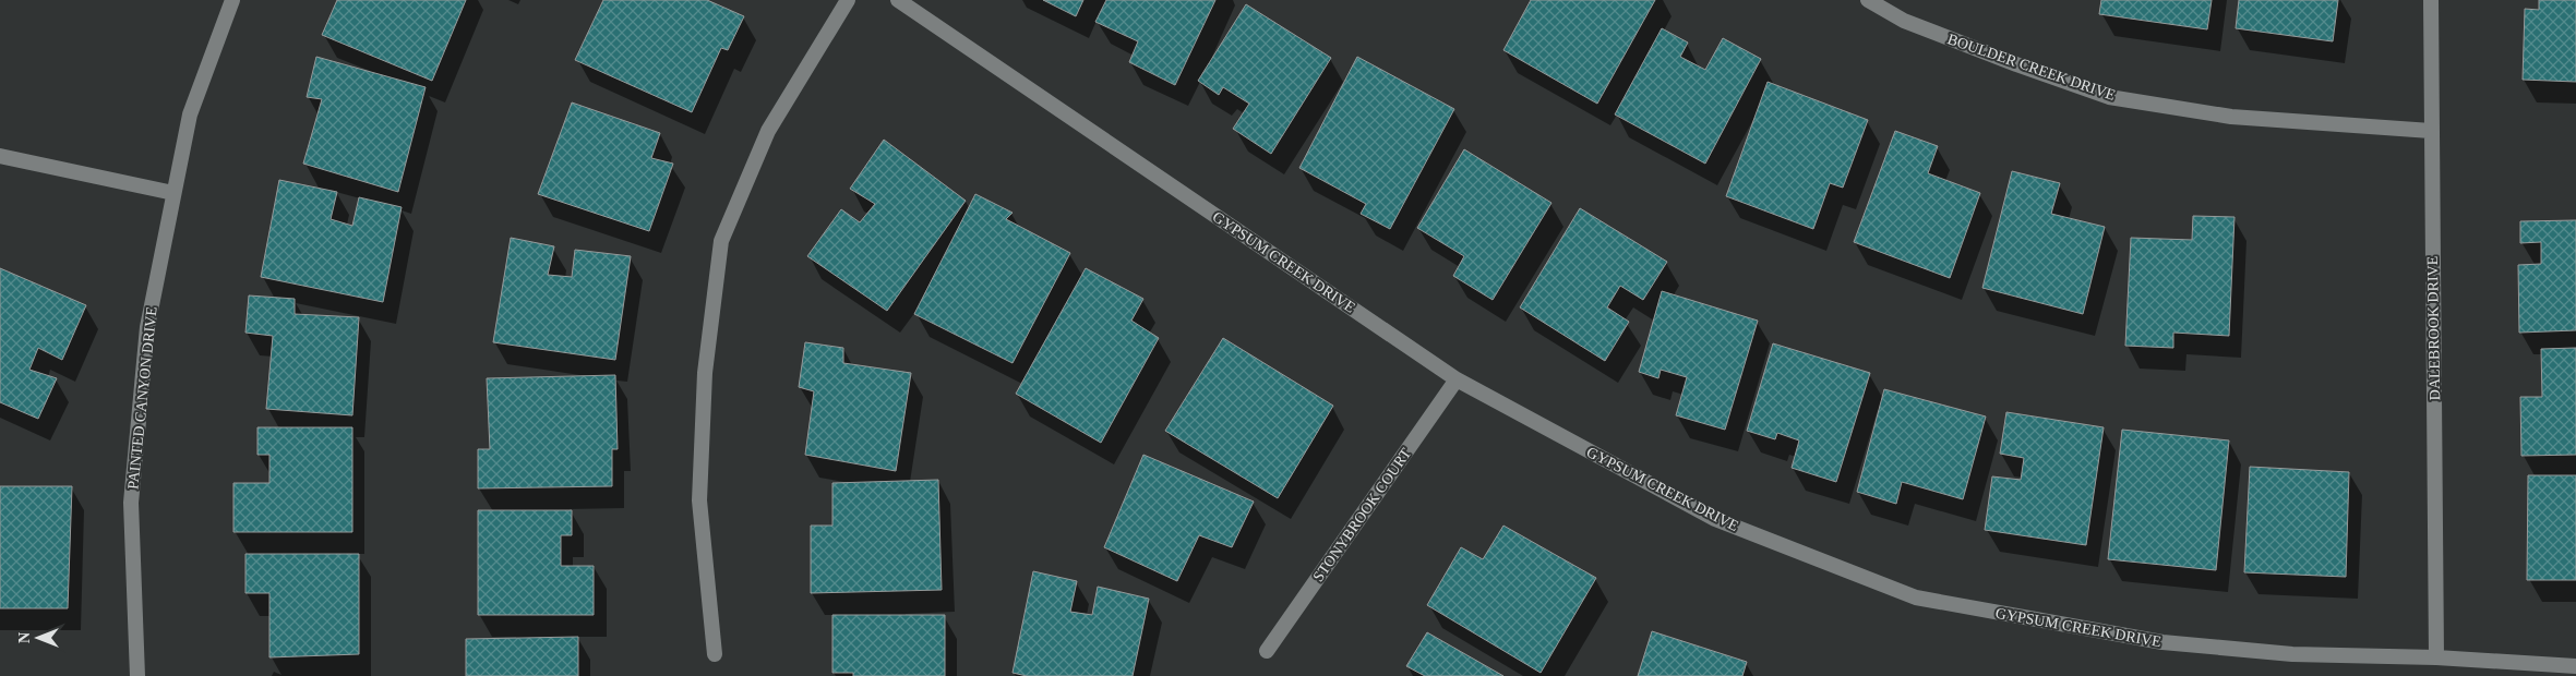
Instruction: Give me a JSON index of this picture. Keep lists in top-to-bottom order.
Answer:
{
  "streets": {
    "street": [
      "BOULDER CREEK DRIVE",
      "GYPSUM CREEK DRIVE",
      "DALEBROOK DRIVE",
      "PAINTED CANYON DRIVE",
      "STONYBROOK COURT"
    ]
  },
  "crossings": [
    ["BOULDER CREEK DRIVE", "DALEBROOK DRIVE"],
    ["GYPSUM CREEK DRIVE", "DALEBROOK DRIVE"],
    ["GYPSUM CREEK DRIVE", "STONYBROOK COURT"]
  ],
  "north": "left"
}
